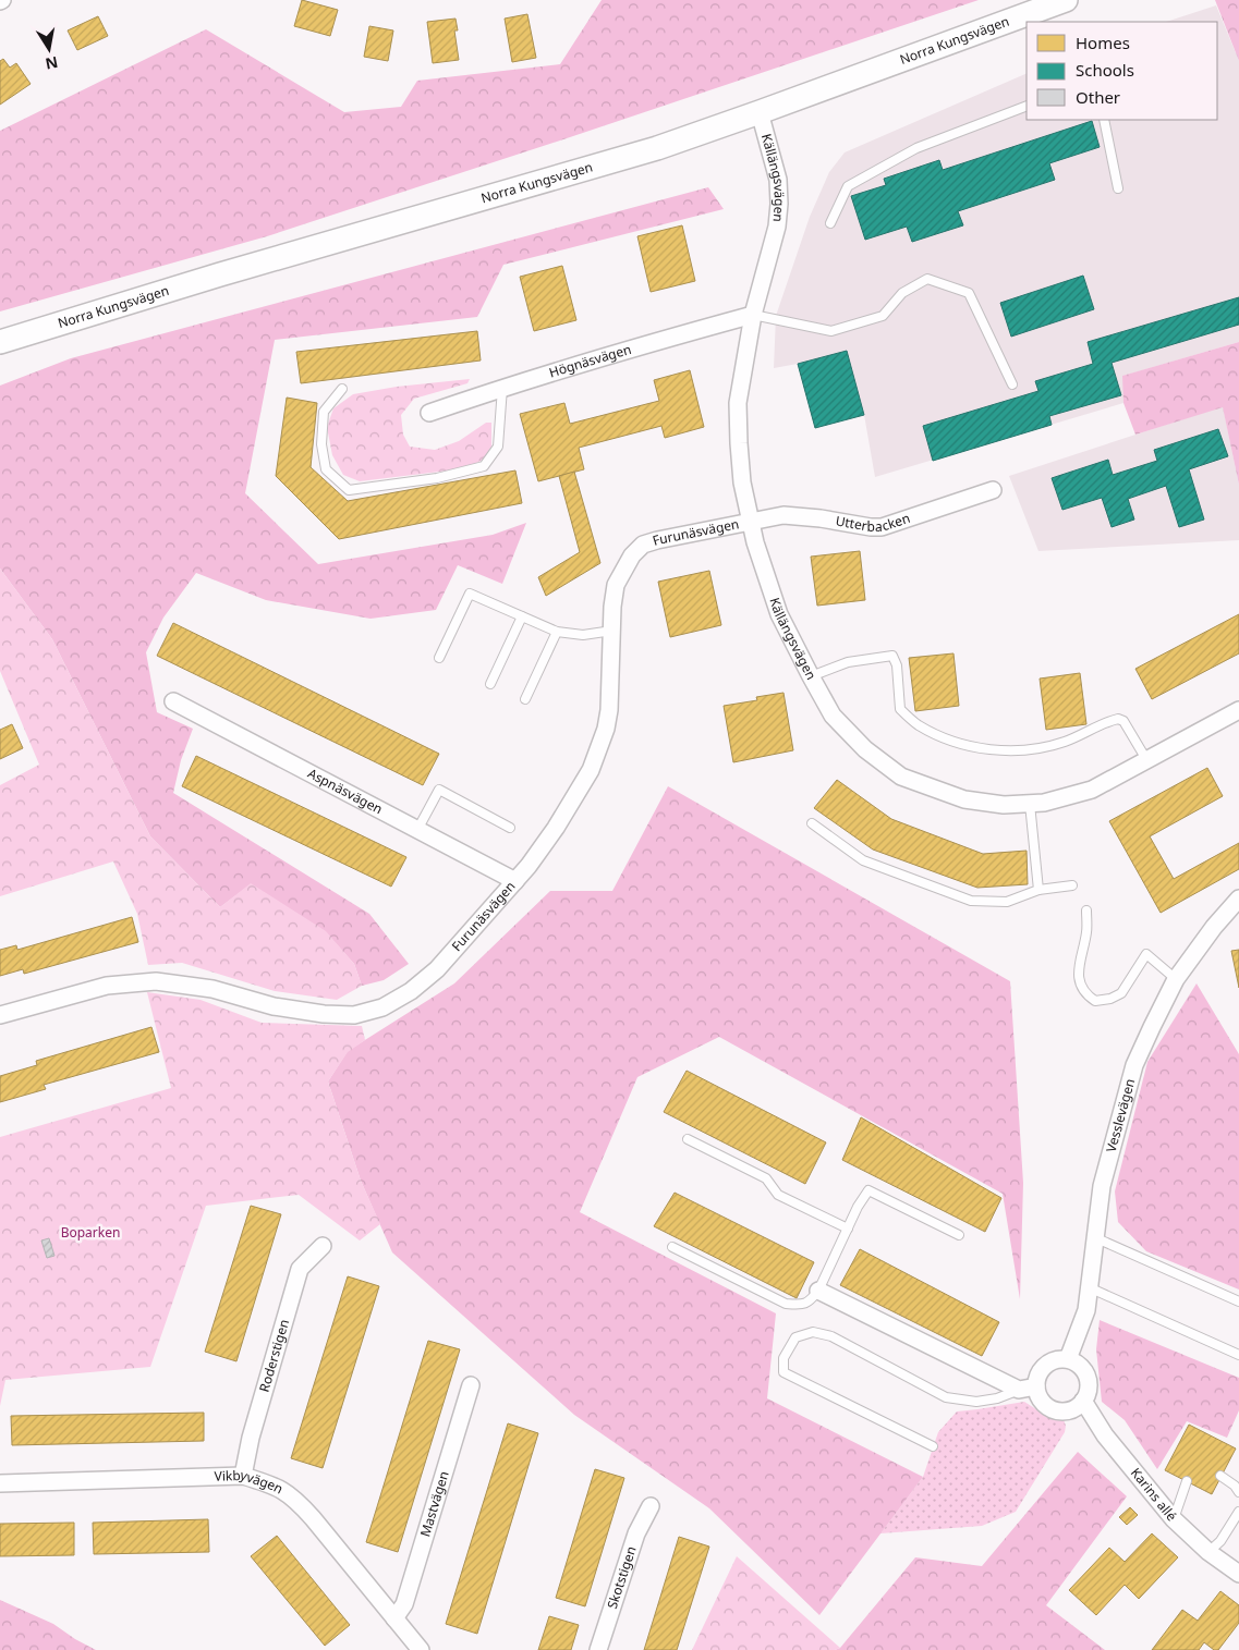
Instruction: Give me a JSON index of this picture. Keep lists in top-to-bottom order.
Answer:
{
  "streets": {
    "main road": ["Norra Kungsvägen"],
    "street": [
      "Källängsvägen",
      "Högnäsvägen",
      "Utterbacken",
      "Furunäsvägen",
      "Aspnäsvägen",
      "Vesslevägen",
      "Roderstigen",
      "Vikbyvägen",
      "Karins allé",
      "Mastvägen",
      "Skotstigen"
    ]
  },
  "crossings": [
    ["Norra Kungsvägen", "Källängsvägen"],
    ["Källängsvägen", "Högnäsvägen"],
    ["Källängsvägen", "Utterbacken"],
    ["Källängsvägen", "Furunäsvägen"],
    ["Utterbacken", "Furunäsvägen"],
    ["Furunäsvägen", "Aspnäsvägen"],
    ["Vesslevägen", "Karins allé"],
    ["Roderstigen", "Vikbyvägen"],
    ["Vikbyvägen", "Mastvägen"]
  ],
  "parks": ["Boparken"],
  "legend": ["Homes", "Schools", "Other"],
  "north": "bottom"
}
